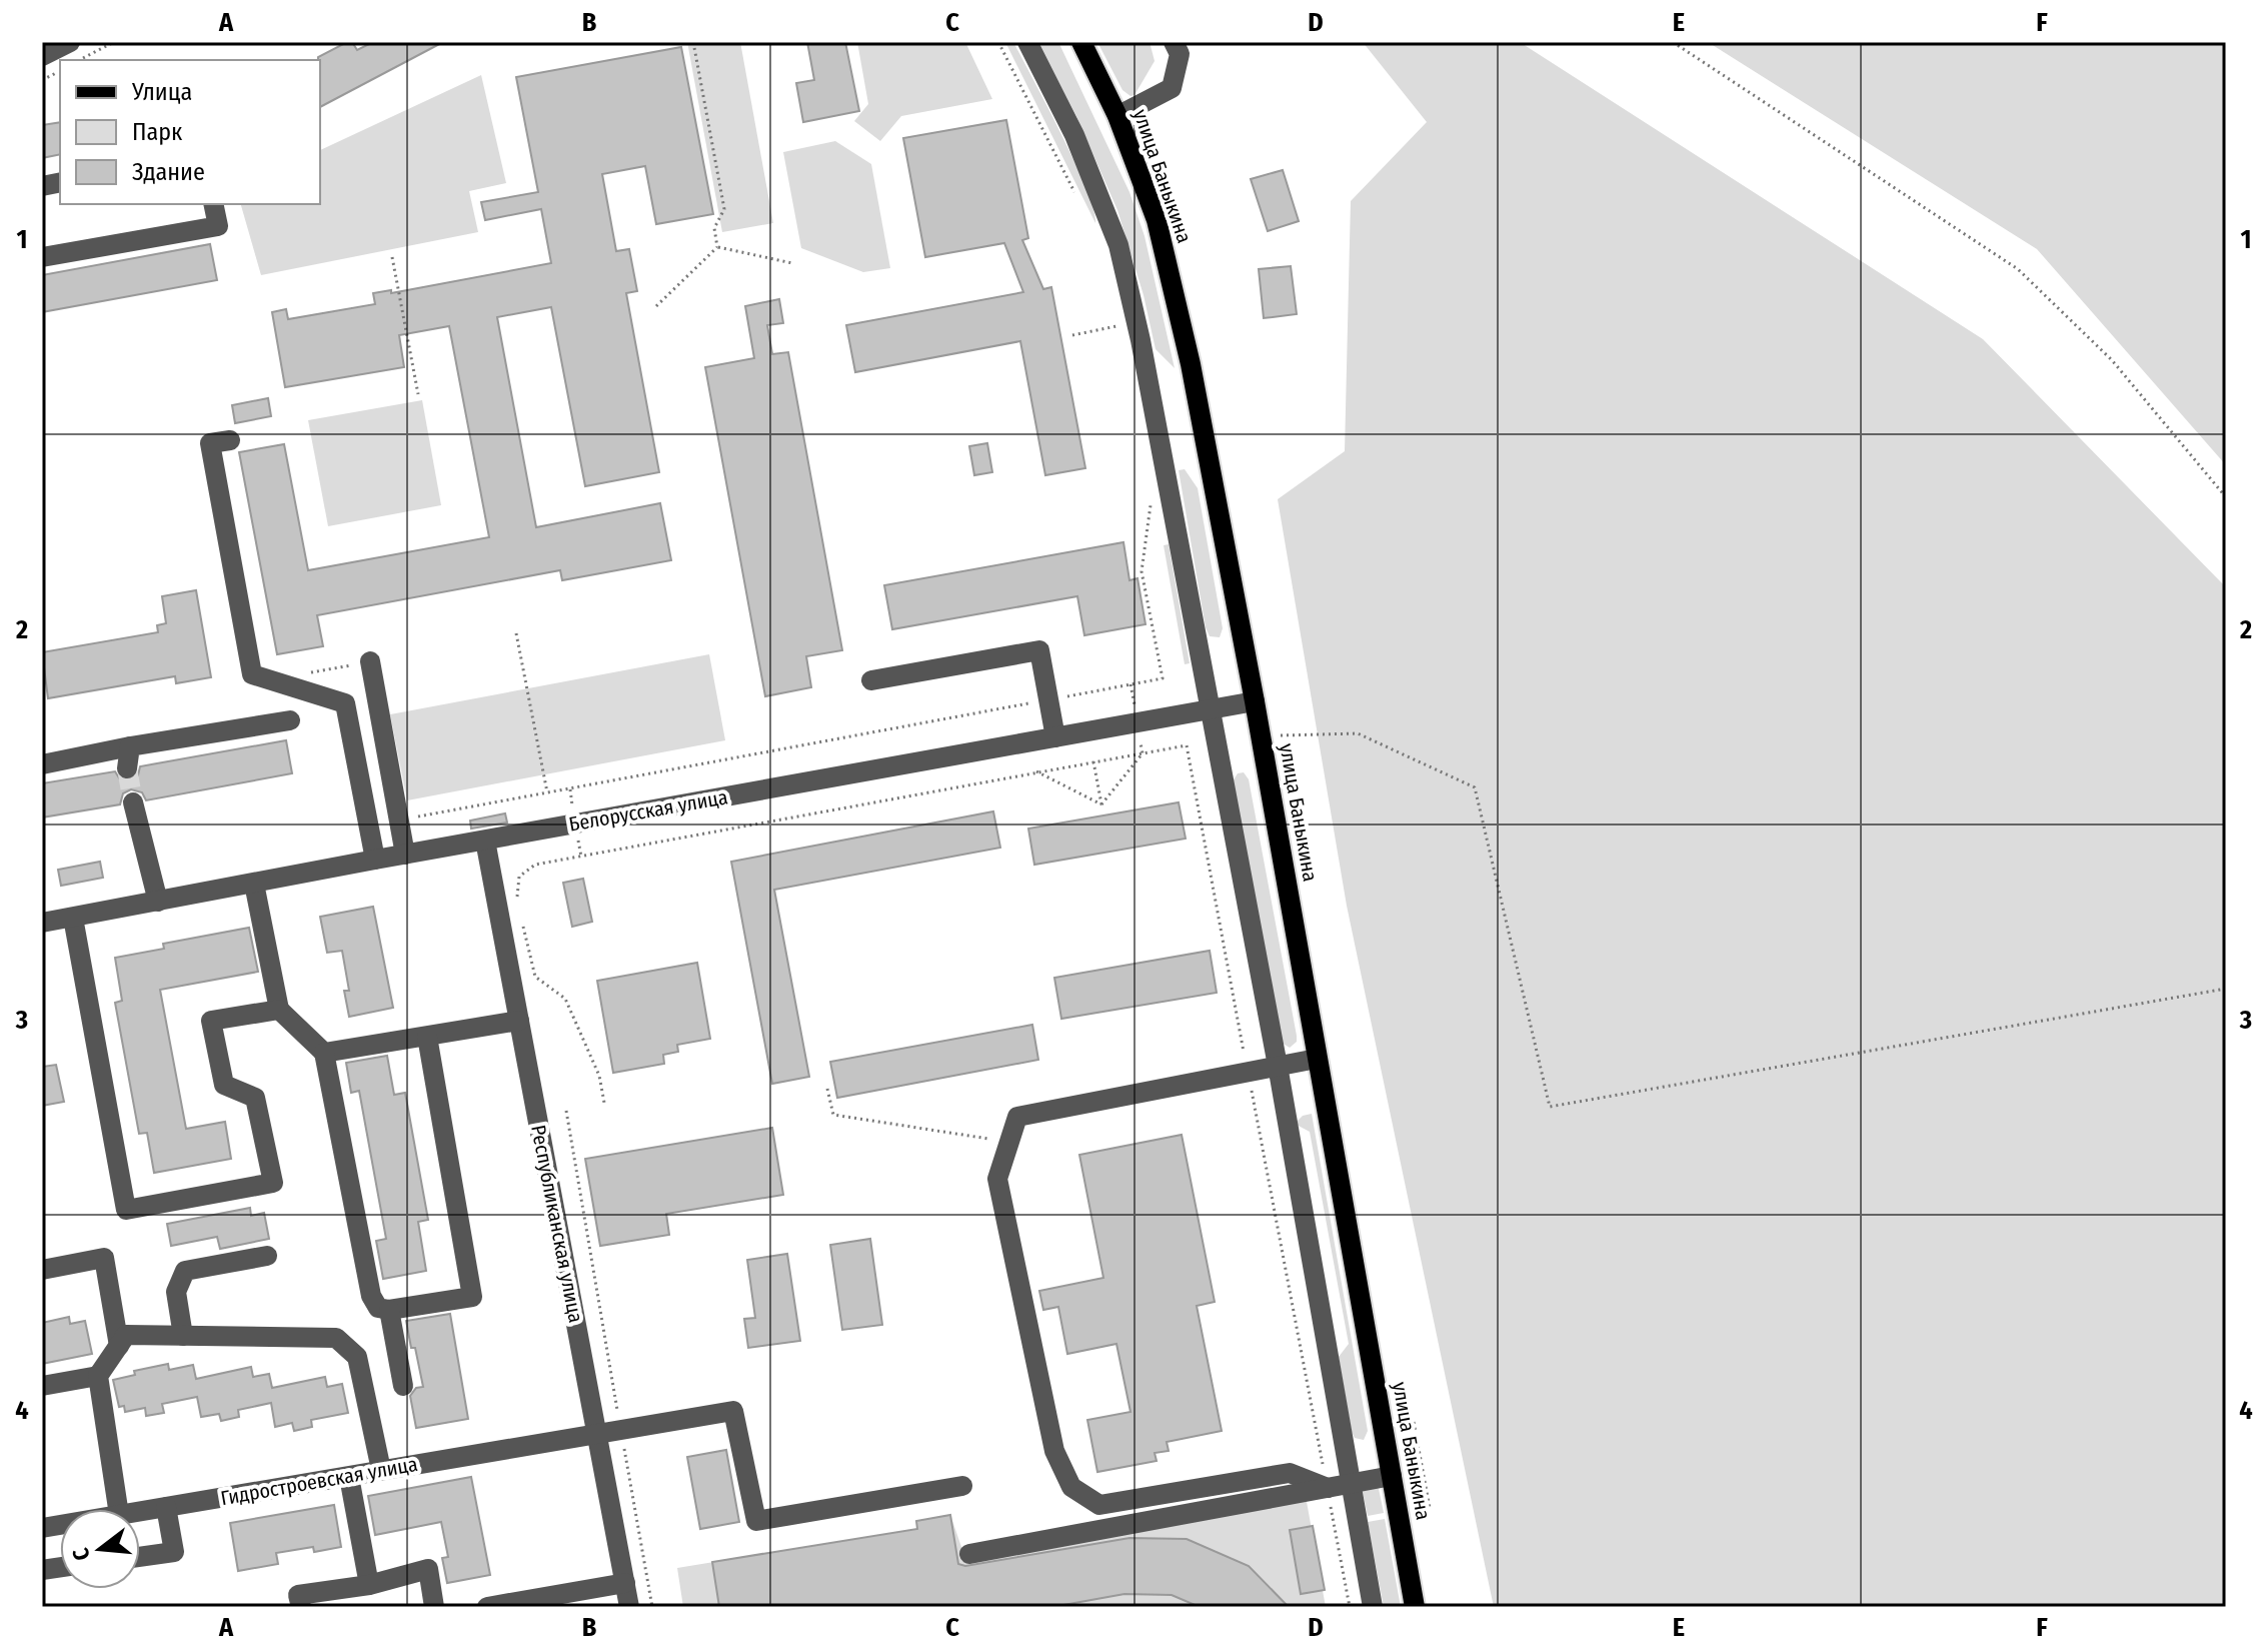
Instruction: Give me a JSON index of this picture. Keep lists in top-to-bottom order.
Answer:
{
  "streets": {
    "main road": ["улица Баныкина"],
    "street": ["Белорусская улица", "Республиканская улица", "Гидростроевская улица"]
  },
  "crossings": [
    ["улица Баныкина", "Белорусская улица"],
    ["Белорусская улица", "Республиканская улица"],
    ["Республиканская улица", "Гидростроевская улица"]
  ],
  "legend": ["Улица", "Парк", "Здание"],
  "north": "left",
  "grid": {
    "columns": [
      "A",
      "B",
      "C",
      "D",
      "E",
      "F"
    ],
    "rows": [
      "1",
      "2",
      "3",
      "4"
    ]
  }
}
